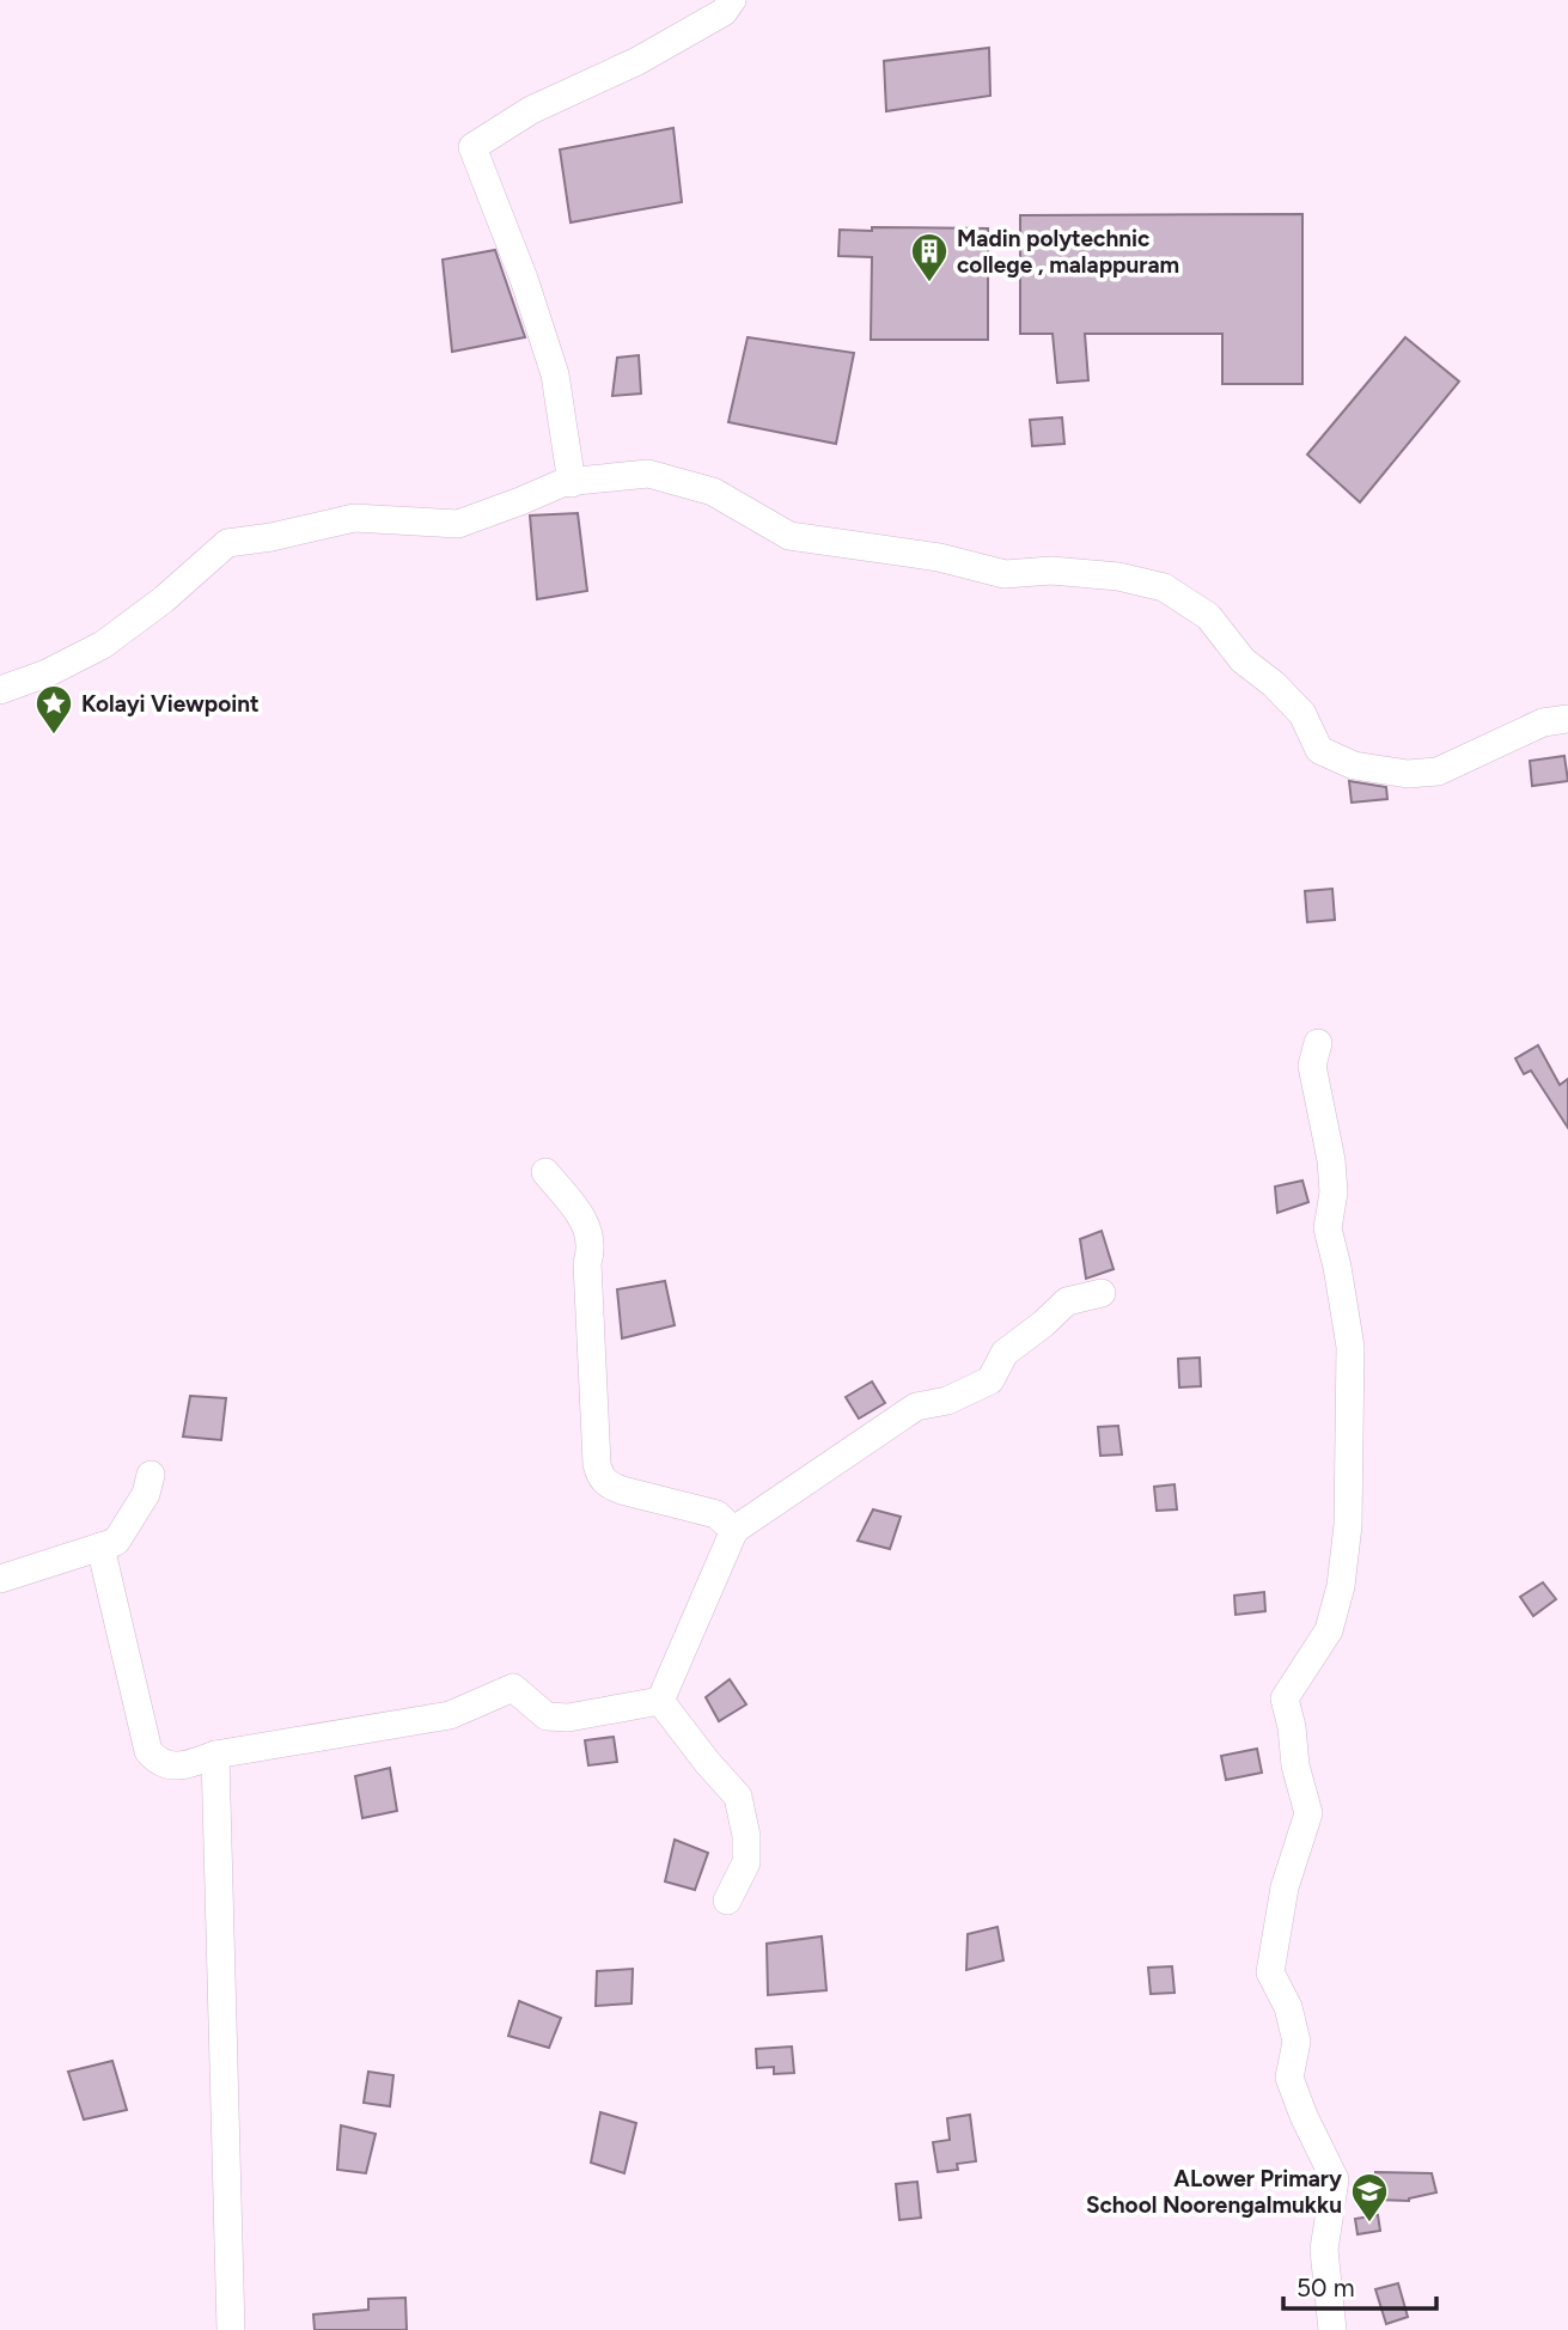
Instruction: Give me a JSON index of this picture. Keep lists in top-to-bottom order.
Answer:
{
  "places": {
    "building": ["Madin polytechnic college , malappuram"],
    "place": ["Kolayi Viewpoint"],
    "school or university": ["ALower Primary School Noorengalmukku"]
  },
  "scale_bar": "50 m"
}
